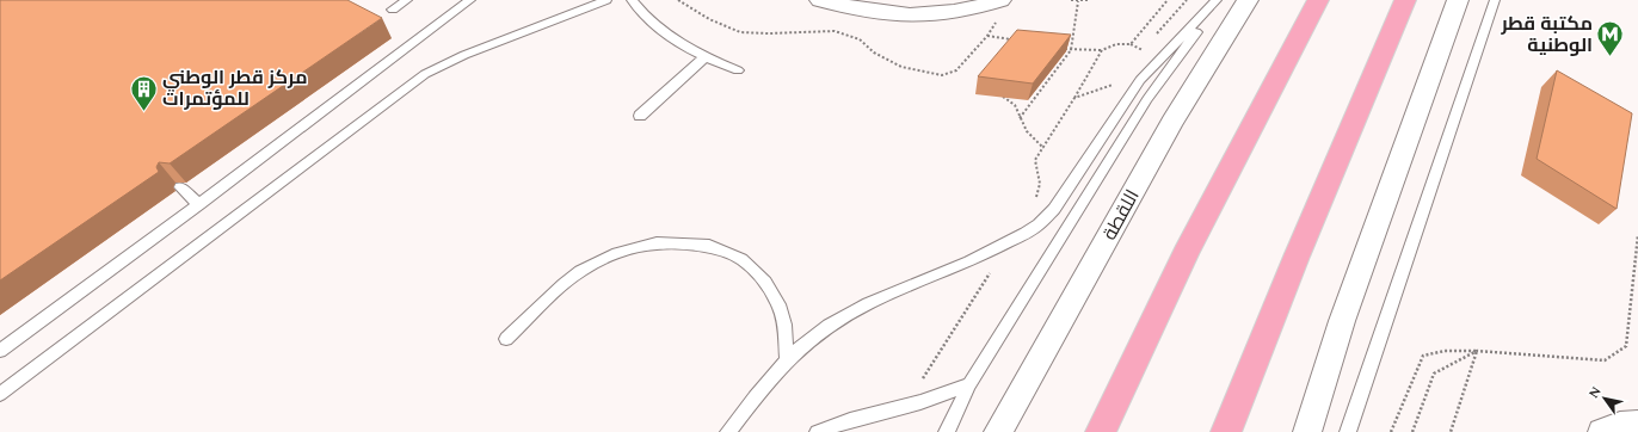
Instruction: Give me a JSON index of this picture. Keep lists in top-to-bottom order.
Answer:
{
  "streets": {
    "street": ["اللقطة"]
  },
  "places": {
    "metro station": ["مكتبة قطر الوطنية"],
    "building": ["مركز قطر الوطني للمؤتمرات"]
  },
  "north": "top left"
}
